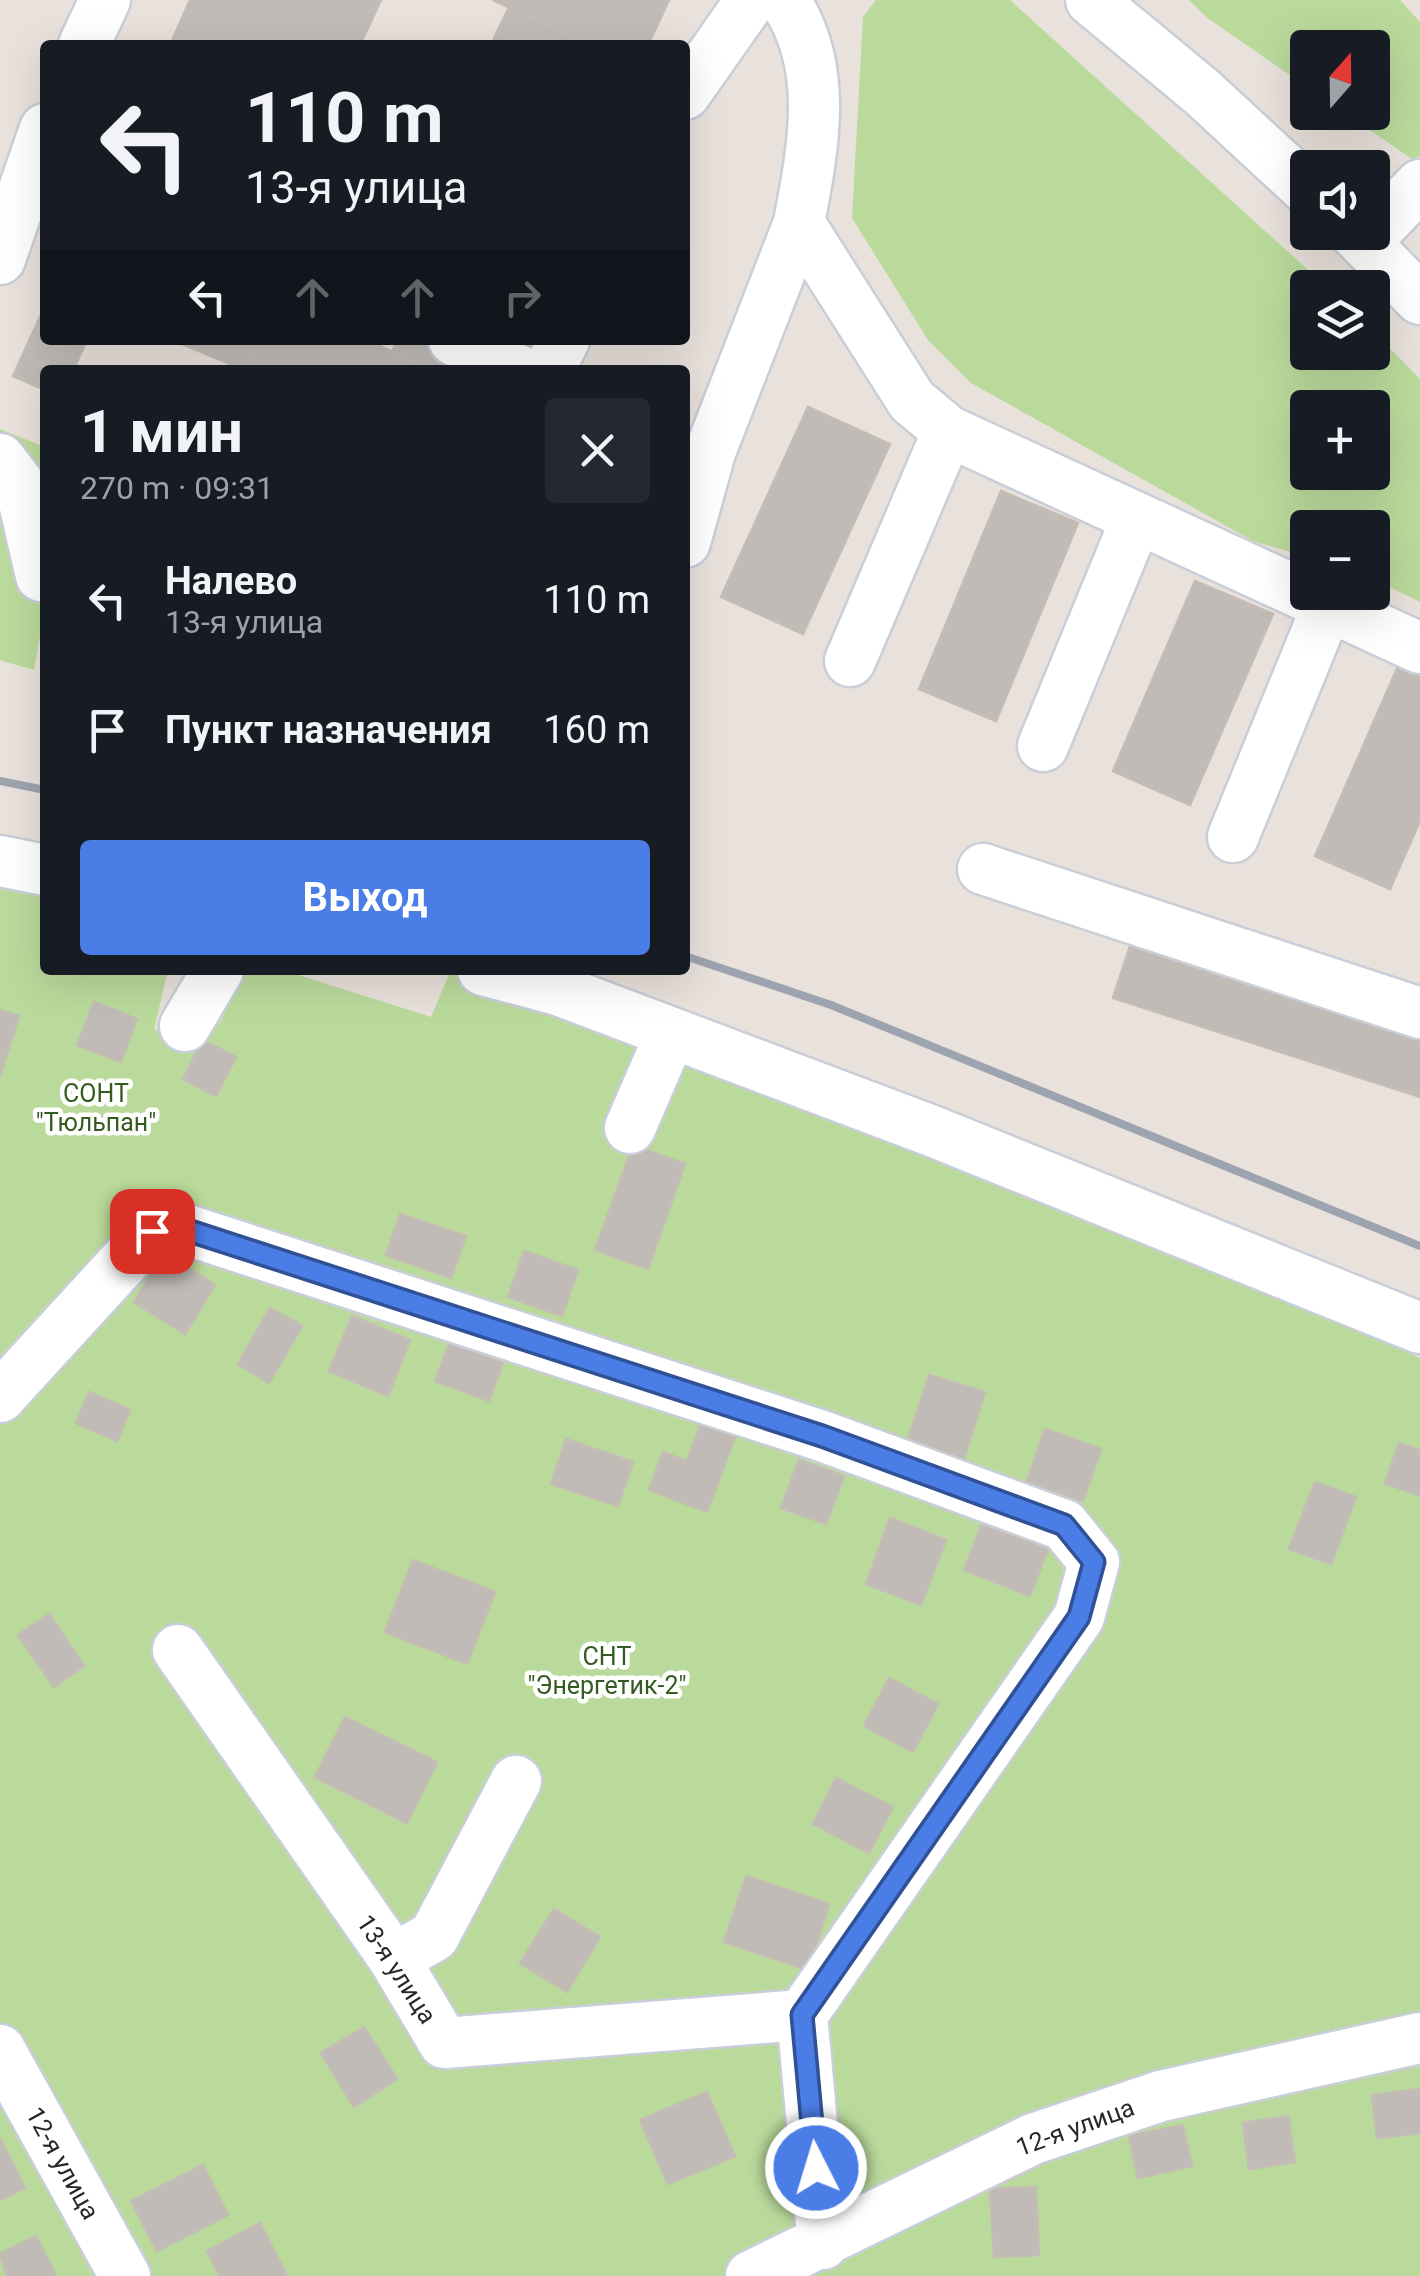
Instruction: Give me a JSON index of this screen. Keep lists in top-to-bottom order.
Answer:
{
  "streets": {
    "street": ["13-я улица", "12-я улица"]
  },
  "parks": ["СОНТ \"Тюльпан\"", "СHТ \"Энергетик-2\""],
  "north": "top",
  "page": {
    "map_buttons": ["+", "−"],
    "turn": ["110 m", "13-я улица"],
    "heading": ["1 мин", "270 m · 09:31"],
    "list": [
      {
        "name": "Налево",
        "note": "13-я улица",
        "value": "110 m"
      },
      {
        "name": "Пункт назначения",
        "value": "160 m"
      }
    ],
    "buttons": "Выход"
  }
}
